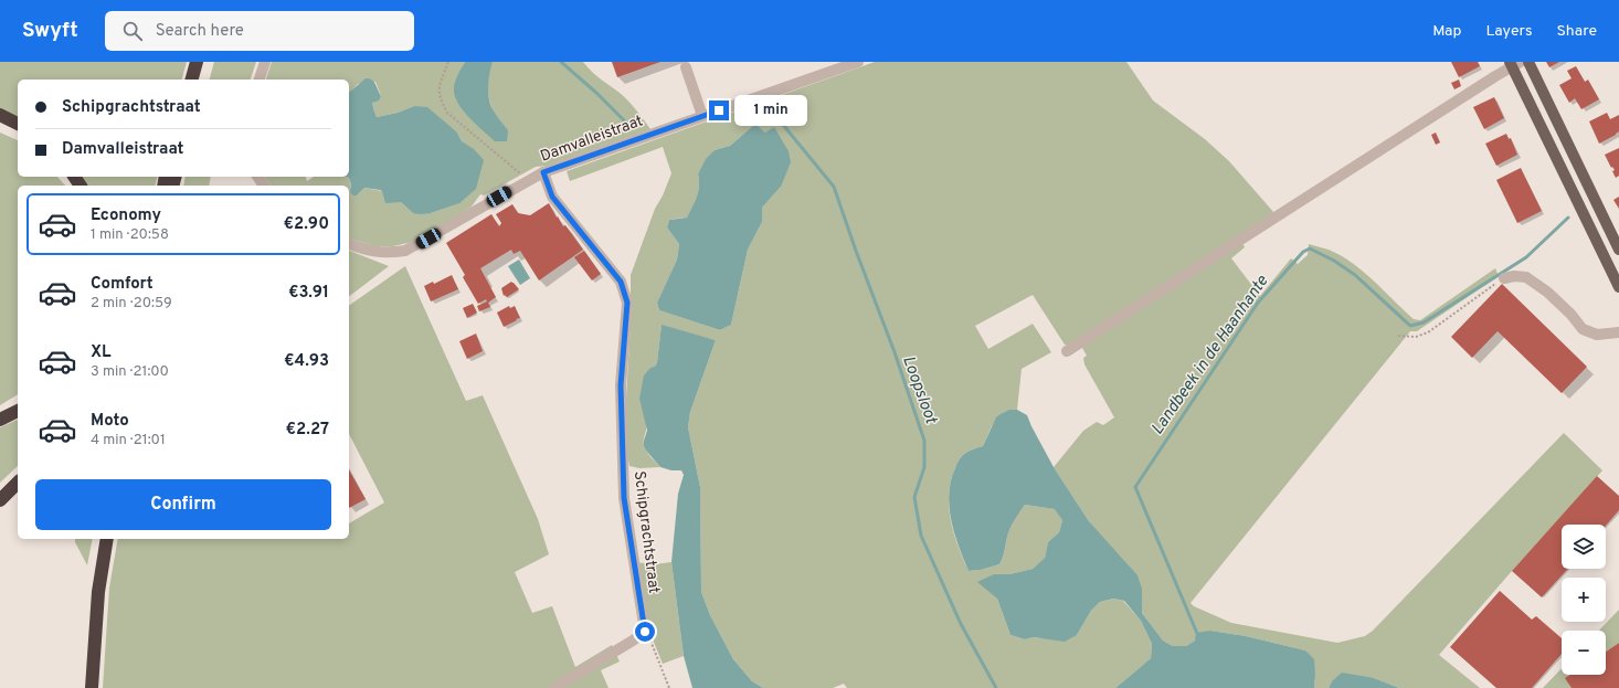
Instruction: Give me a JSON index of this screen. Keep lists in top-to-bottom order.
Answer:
{
  "streets": {
    "street": ["Damvalleistraat", "Schipgrachtstraat"]
  },
  "crossings": [
    ["Damvalleistraat", "Schipgrachtstraat"]
  ],
  "water": ["Landbeek in de Haanhante", "Loopsloot"],
  "page": {
    "header": "Swyft",
    "search": "Search here",
    "nav": ["Map", "Layers", "Share"],
    "banner": ["Schipgrachtstraat", "Damvalleistraat"],
    "bubble": "1 min",
    "list": [
      {
        "name": "Economy",
        "note": "1 min · 20:58",
        "value": "€2.90"
      },
      {
        "name": "Comfort",
        "note": "2 min · 20:59",
        "value": "€3.91"
      },
      {
        "name": "XL",
        "note": "3 min · 21:00",
        "value": "€4.93"
      },
      {
        "name": "Moto",
        "note": "4 min · 21:01",
        "value": "€2.27"
      }
    ],
    "buttons": "Confirm",
    "map_buttons": ["+", "−"]
  }
}
